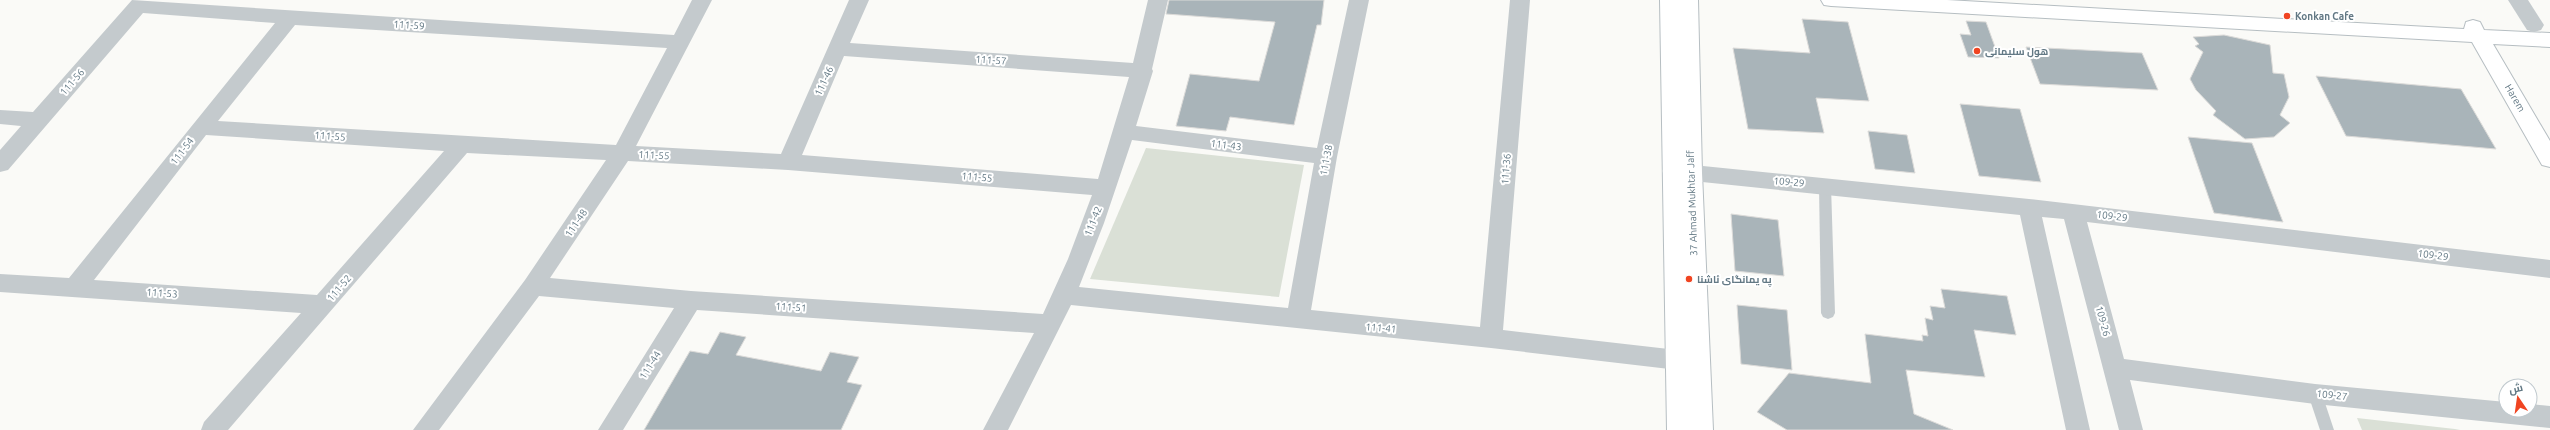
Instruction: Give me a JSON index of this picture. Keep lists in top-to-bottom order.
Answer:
{
  "streets": {
    "main road": ["Harem", "37 Ahmad Mukhtar Jaff"],
    "street": [
      "111-59",
      "111-57",
      "111-46",
      "111-56",
      "111-55",
      "111-43",
      "111-54",
      "111-38",
      "111-36",
      "109-29",
      "111-42",
      "111-48",
      "111-52",
      "111-53",
      "111-51",
      "109-26",
      "111-41",
      "111-44",
      "109-27"
    ]
  },
  "crossings": [
    ["111-59", "111-56"],
    ["111-59", "111-54"],
    ["111-59", "111-48"],
    ["111-57", "111-46"],
    ["111-57", "111-42"],
    ["111-46", "111-55"],
    ["111-55", "111-54"],
    ["111-55", "111-42"],
    ["111-55", "111-48"],
    ["111-55", "111-52"],
    ["111-43", "111-38"],
    ["111-43", "111-42"],
    ["111-54", "111-53"],
    ["111-38", "111-41"],
    ["111-36", "111-41"],
    ["109-29", "37 Ahmad Mukhtar Jaff"],
    ["109-29", "109-26"],
    ["37 Ahmad Mukhtar Jaff", "111-41"],
    ["111-42", "111-51"],
    ["111-42", "111-41"],
    ["111-48", "111-51"],
    ["111-52", "111-53"],
    ["111-51", "111-44"],
    ["109-26", "109-27"]
  ],
  "places": ["Konkan Cafe", "هول سليمانى", "په یمانگای ئاشنا"],
  "north": "top"
}
